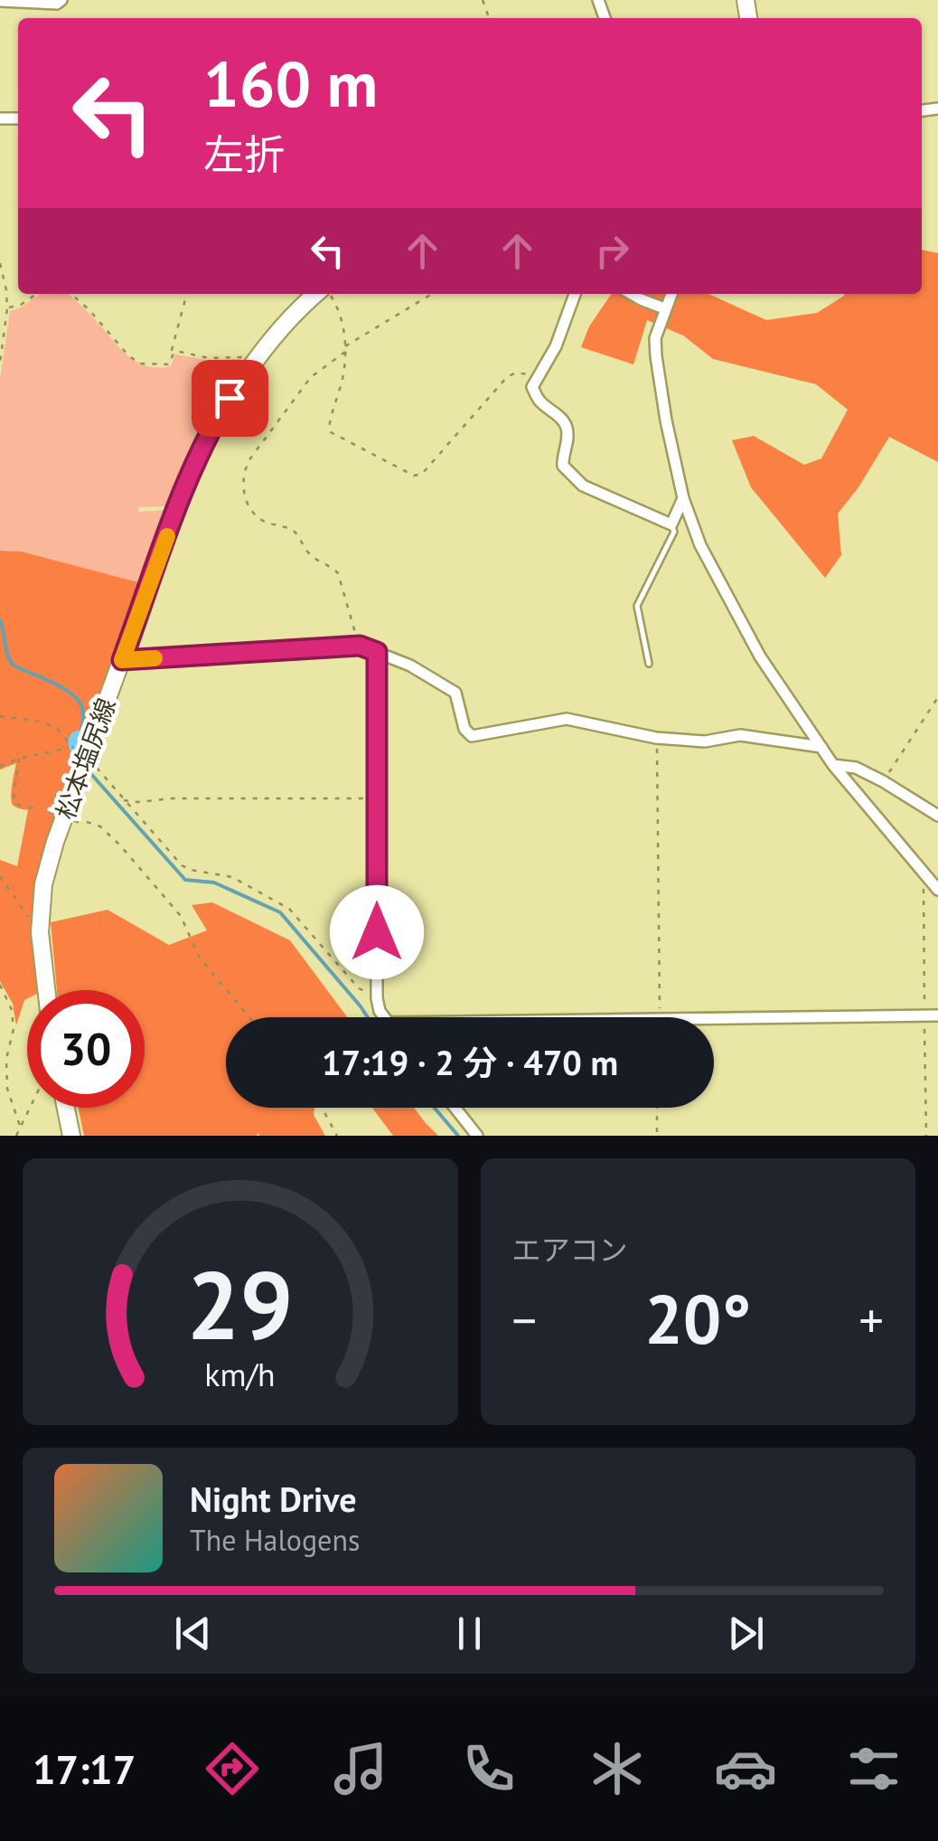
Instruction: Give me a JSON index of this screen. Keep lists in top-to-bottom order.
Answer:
{
  "streets": {
    "main road": ["松本塩尻線"]
  },
  "page": {
    "turn": ["160 m", "左折"],
    "limit": "30",
    "trip": "17:19 · 2 分 · 470 m",
    "tile": "エアコン",
    "heat": ["−", "20°", "+"],
    "song": ["Night Drive", "The Halogens"],
    "tabs": "17:17",
    "gauge": ["29", "km/h"]
  }
}
